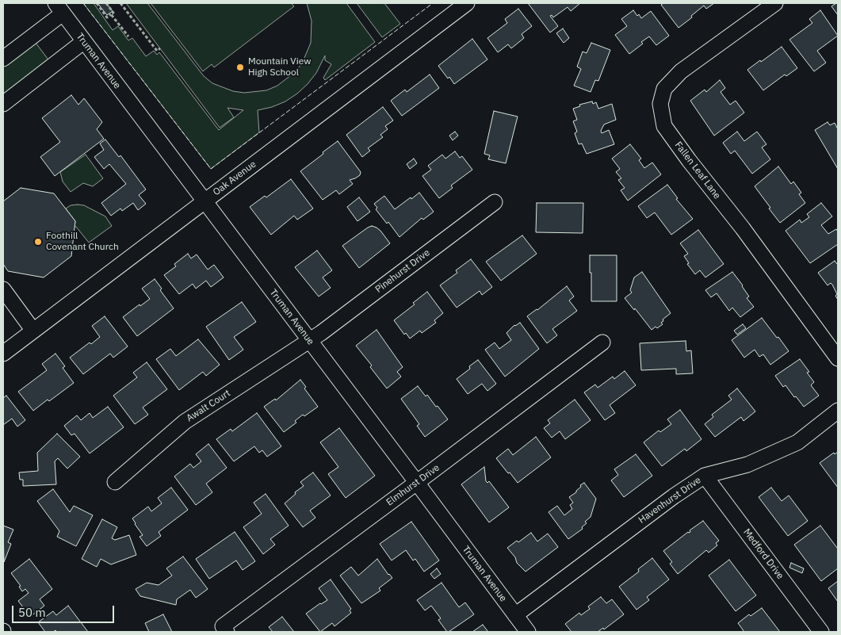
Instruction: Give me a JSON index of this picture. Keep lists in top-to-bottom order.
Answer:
{
  "streets": {
    "street": [
      "Truman Avenue",
      "Fallen Leaf Lane",
      "Oak Avenue",
      "Pinehurst Drive",
      "Awalt Court",
      "Elmhurst Drive",
      "Havenhurst Drive",
      "Medford Drive"
    ]
  },
  "crossings": [
    ["Truman Avenue", "Oak Avenue"],
    ["Truman Avenue", "Pinehurst Drive"],
    ["Truman Avenue", "Awalt Court"],
    ["Truman Avenue", "Elmhurst Drive"],
    ["Truman Avenue", "Havenhurst Drive"],
    ["Pinehurst Drive", "Awalt Court"],
    ["Havenhurst Drive", "Medford Drive"]
  ],
  "places": ["Mountain View High School", "Foothill Covenant Church"],
  "scale_bar": "50 m"
}
